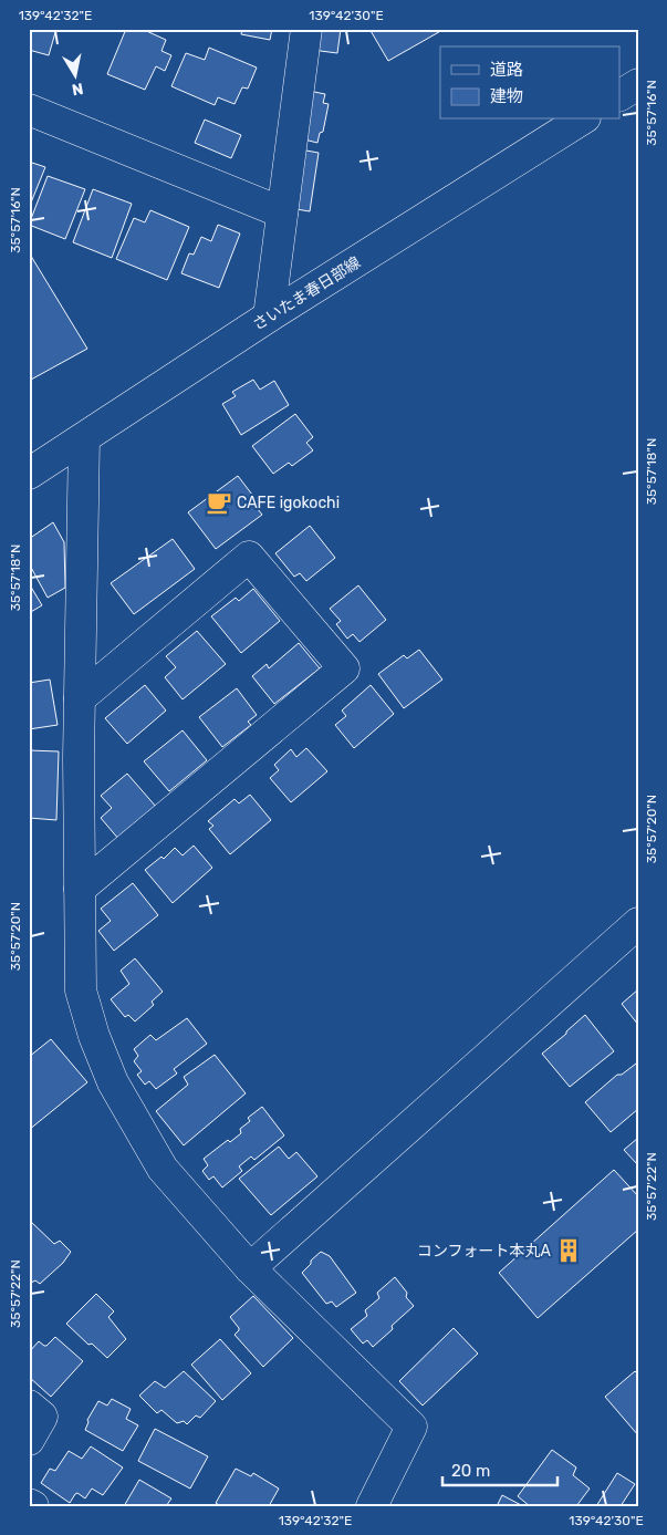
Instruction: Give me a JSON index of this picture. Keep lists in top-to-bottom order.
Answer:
{
  "streets": {
    "street": ["さいたま春日部線"]
  },
  "places": {
    "cafe": ["CAFE igokochi"],
    "building": ["コンフォート本丸A"]
  },
  "legend": ["道路", "建物"],
  "scale_bar": "20 m",
  "north": "bottom",
  "coordinates": [
    "139°42'32\"E",
    "139°42'30\"E",
    "35°57'16\"N",
    "35°57'18\"N",
    "35°57'20\"N",
    "35°57'22\"N"
  ]
}
